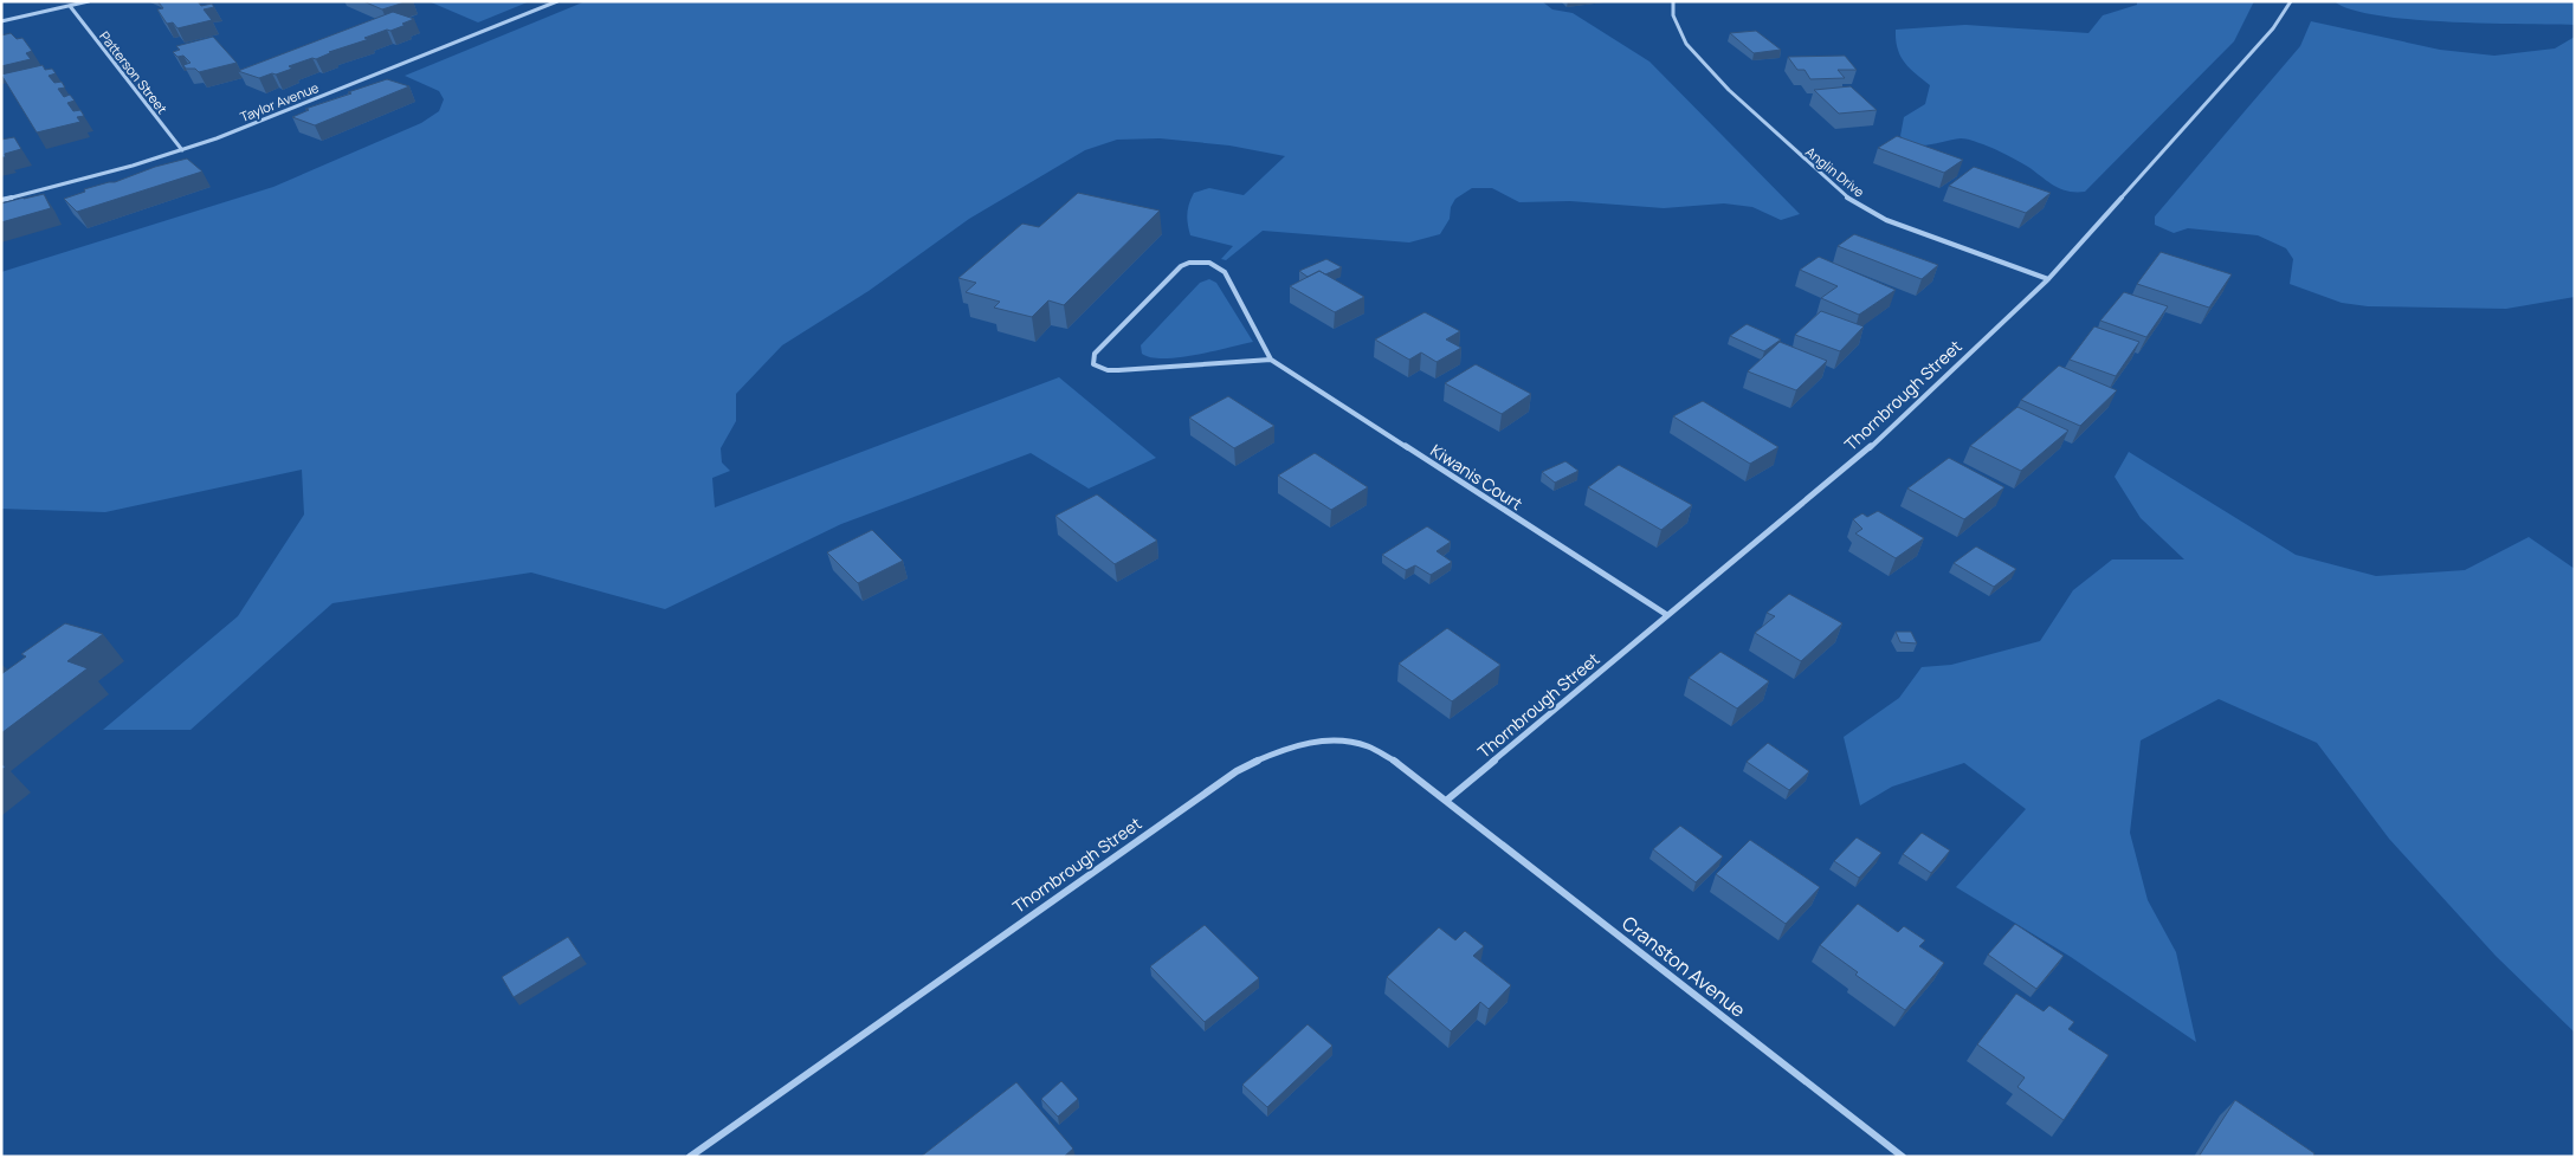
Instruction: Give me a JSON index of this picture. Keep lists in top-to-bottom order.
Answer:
{
  "streets": {
    "street": [
      "Patterson Street",
      "Taylor Avenue",
      "Anglin Drive",
      "Thornbrough Street",
      "Kiwanis Court",
      "Cranston Avenue"
    ]
  },
  "crossings": [
    ["Patterson Street", "Taylor Avenue"],
    ["Anglin Drive", "Thornbrough Street"],
    ["Thornbrough Street", "Kiwanis Court"],
    ["Thornbrough Street", "Cranston Avenue"]
  ]
}
